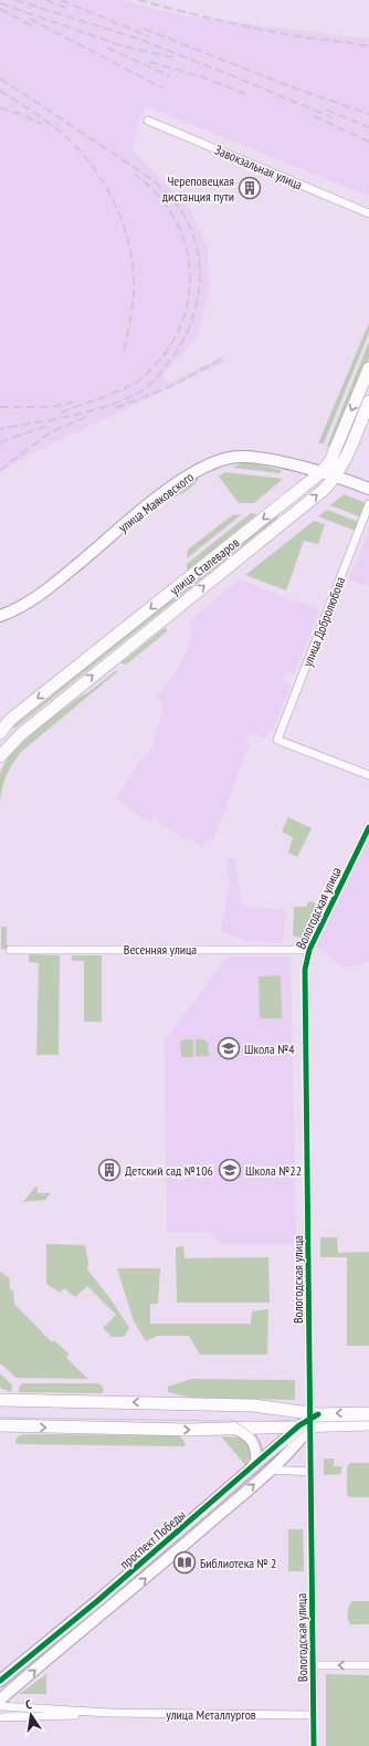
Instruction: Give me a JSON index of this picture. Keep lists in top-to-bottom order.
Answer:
{
  "streets": {
    "main road": ["улица Сталеваров"],
    "street": [
      "Завокзальная улица",
      "улица Маяковского",
      "улица Добролюбова",
      "Вологодская улица",
      "Весенняя улица",
      "проспект Победы",
      "улица Металлургов"
    ]
  },
  "crossings": [
    ["улица Маяковского", "улица Сталеваров"],
    ["Вологодская улица", "Весенняя улица"],
    ["Вологодская улица", "проспект Победы"],
    ["Вологодская улица", "улица Металлургов"]
  ],
  "places": {
    "building": ["Череповецкая дистанция пути", "Детский сад №106"],
    "school or university": ["Школа №4", "Школа №22"],
    "library": ["Библиотека № 2"]
  },
  "north": "top"
}
